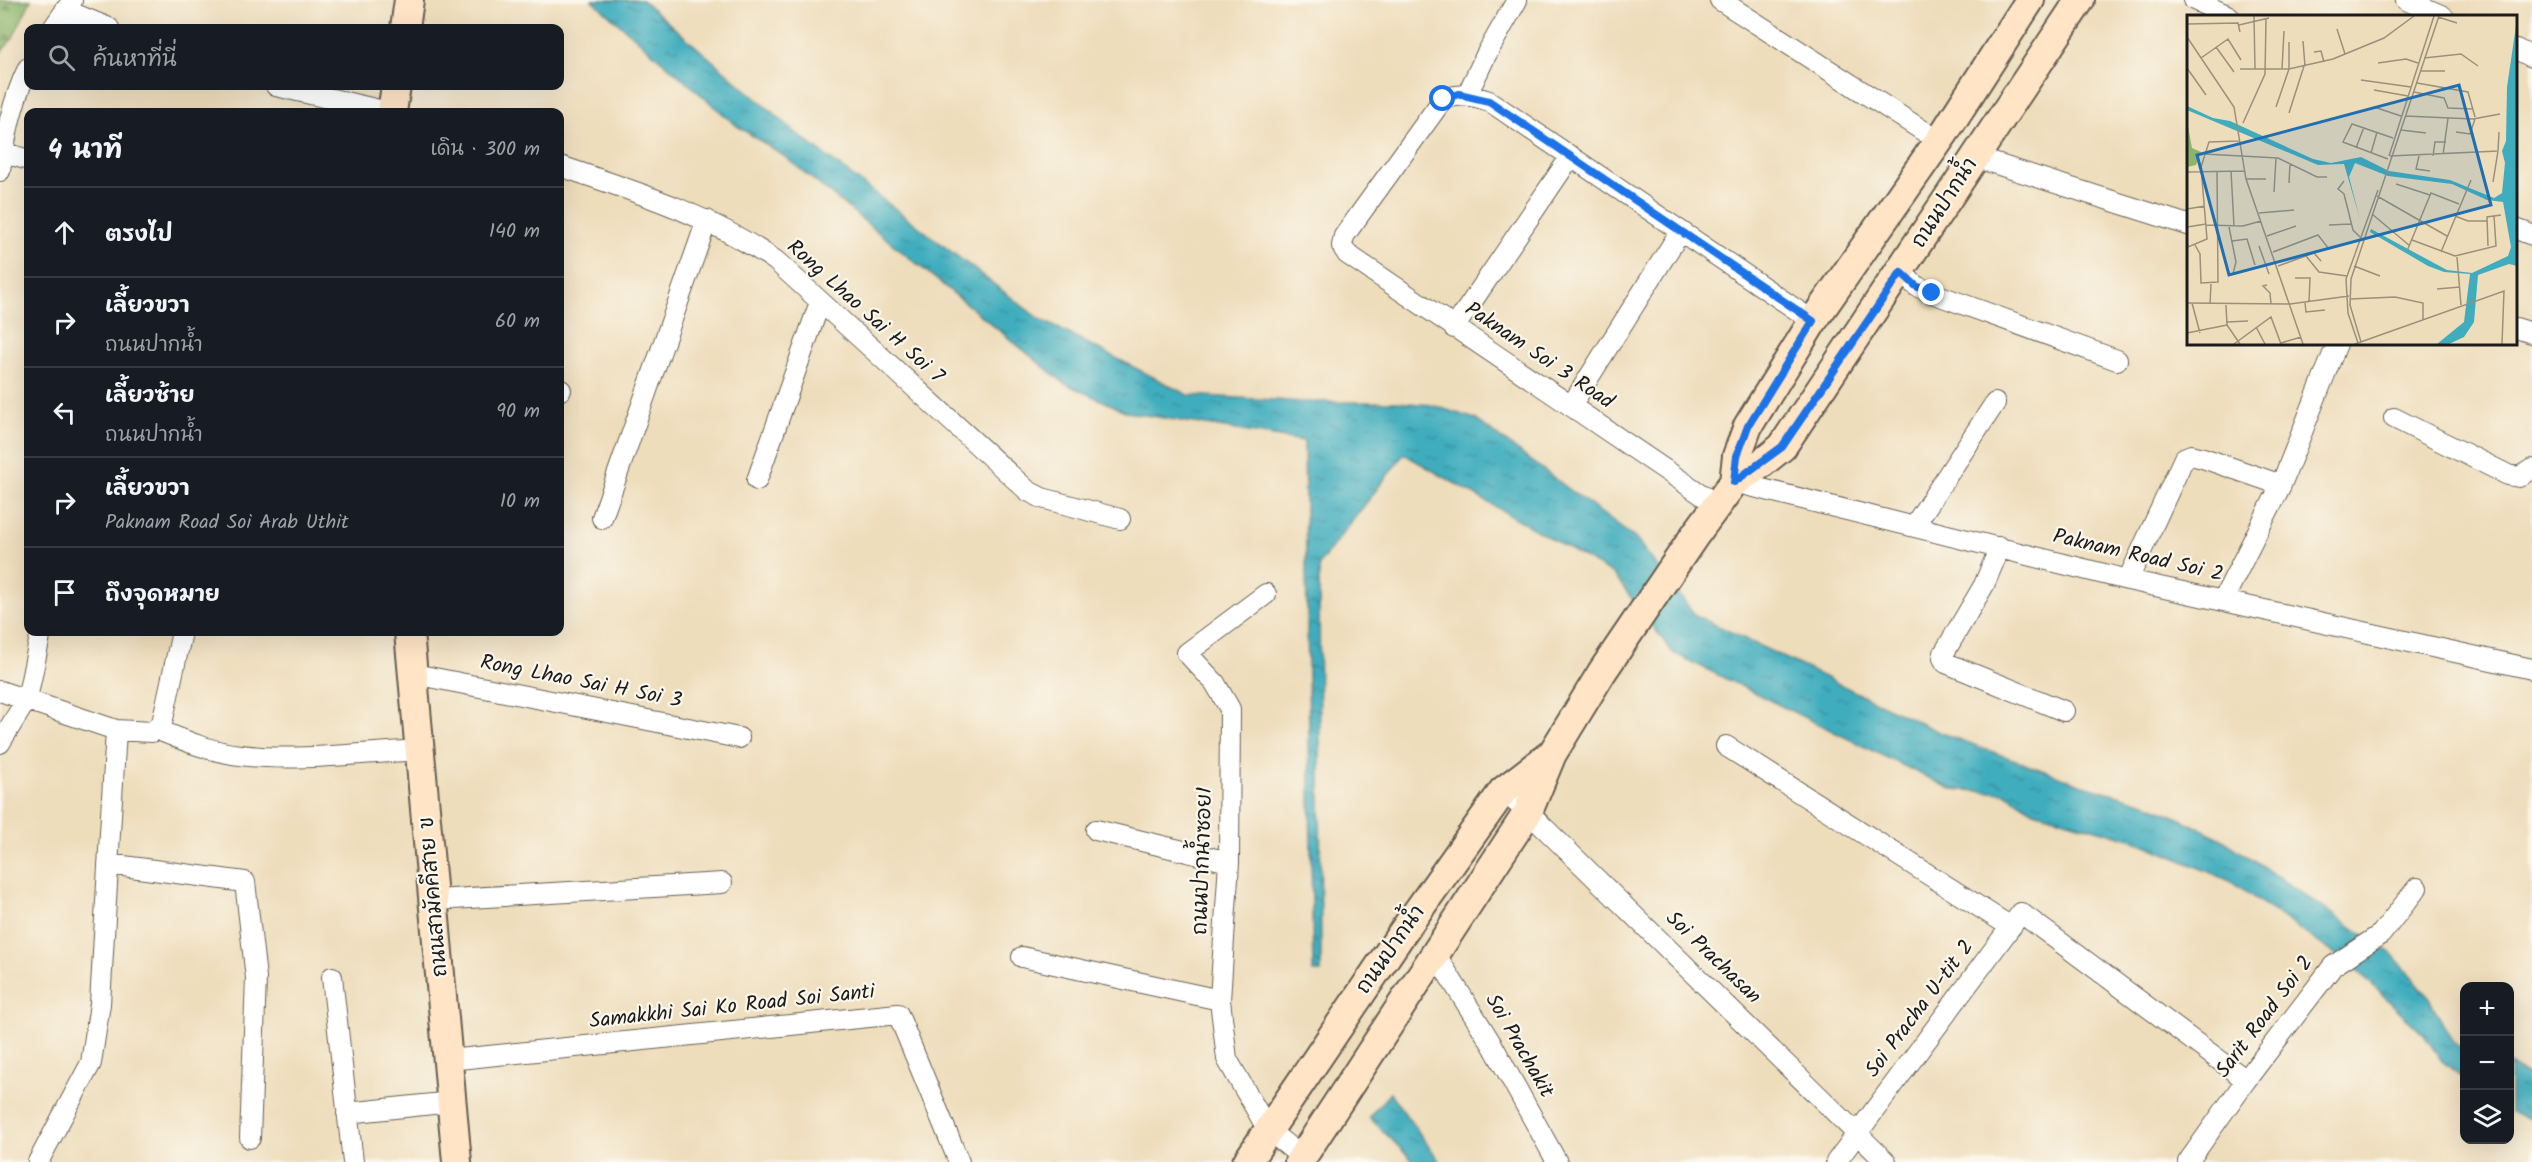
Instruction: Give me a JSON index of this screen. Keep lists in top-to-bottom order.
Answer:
{
  "streets": {
    "street": [
      "ถนนปากน้ำ",
      "Rong Lhao Sai H Soi 7",
      "Paknam Soi 3 Road",
      "Paknam Road Soi 2",
      "Rong Lhao Sai H Soi 3",
      "ถนนปากนำ้ซอย1",
      "ถนนสามัคคีสาย ข",
      "Soi Prachasan",
      "Samakkhi Sai Ko Road Soi Santi",
      "Soi Pracha U-tit 2",
      "Sarit Road Soi 2",
      "Soi Prachakit"
    ]
  },
  "crossings": [
    ["ถนนปากน้ำ", "Paknam Soi 3 Road"],
    ["ถนนปากน้ำ", "Paknam Road Soi 2"],
    ["ถนนปากน้ำ", "ถนนปากนำ้ซอย1"],
    ["ถนนปากน้ำ", "Soi Prachasan"],
    ["ถนนปากน้ำ", "Soi Prachakit"],
    ["Rong Lhao Sai H Soi 3", "ถนนสามัคคีสาย ข"],
    ["ถนนสามัคคีสาย ข", "Samakkhi Sai Ko Road Soi Santi"],
    ["Soi Prachasan", "Soi Pracha U-tit 2"]
  ],
  "page": {
    "search": "ค้นหาที่นี่",
    "heading": ["4 นาที", "เดิน · 300 m"],
    "list": [
      ["ตรงไป", "140 m"],
      ["เลี้ยวขวา", "ถนนปากน้ำ", "60 m"],
      ["เลี้ยวซ้าย", "ถนนปากน้ำ", "90 m"],
      ["เลี้ยวขวา", "Paknam Road Soi Arab Uthit", "10 m"],
      "ถึงจุดหมาย"
    ],
    "map_buttons": ["+", "−"]
  }
}
